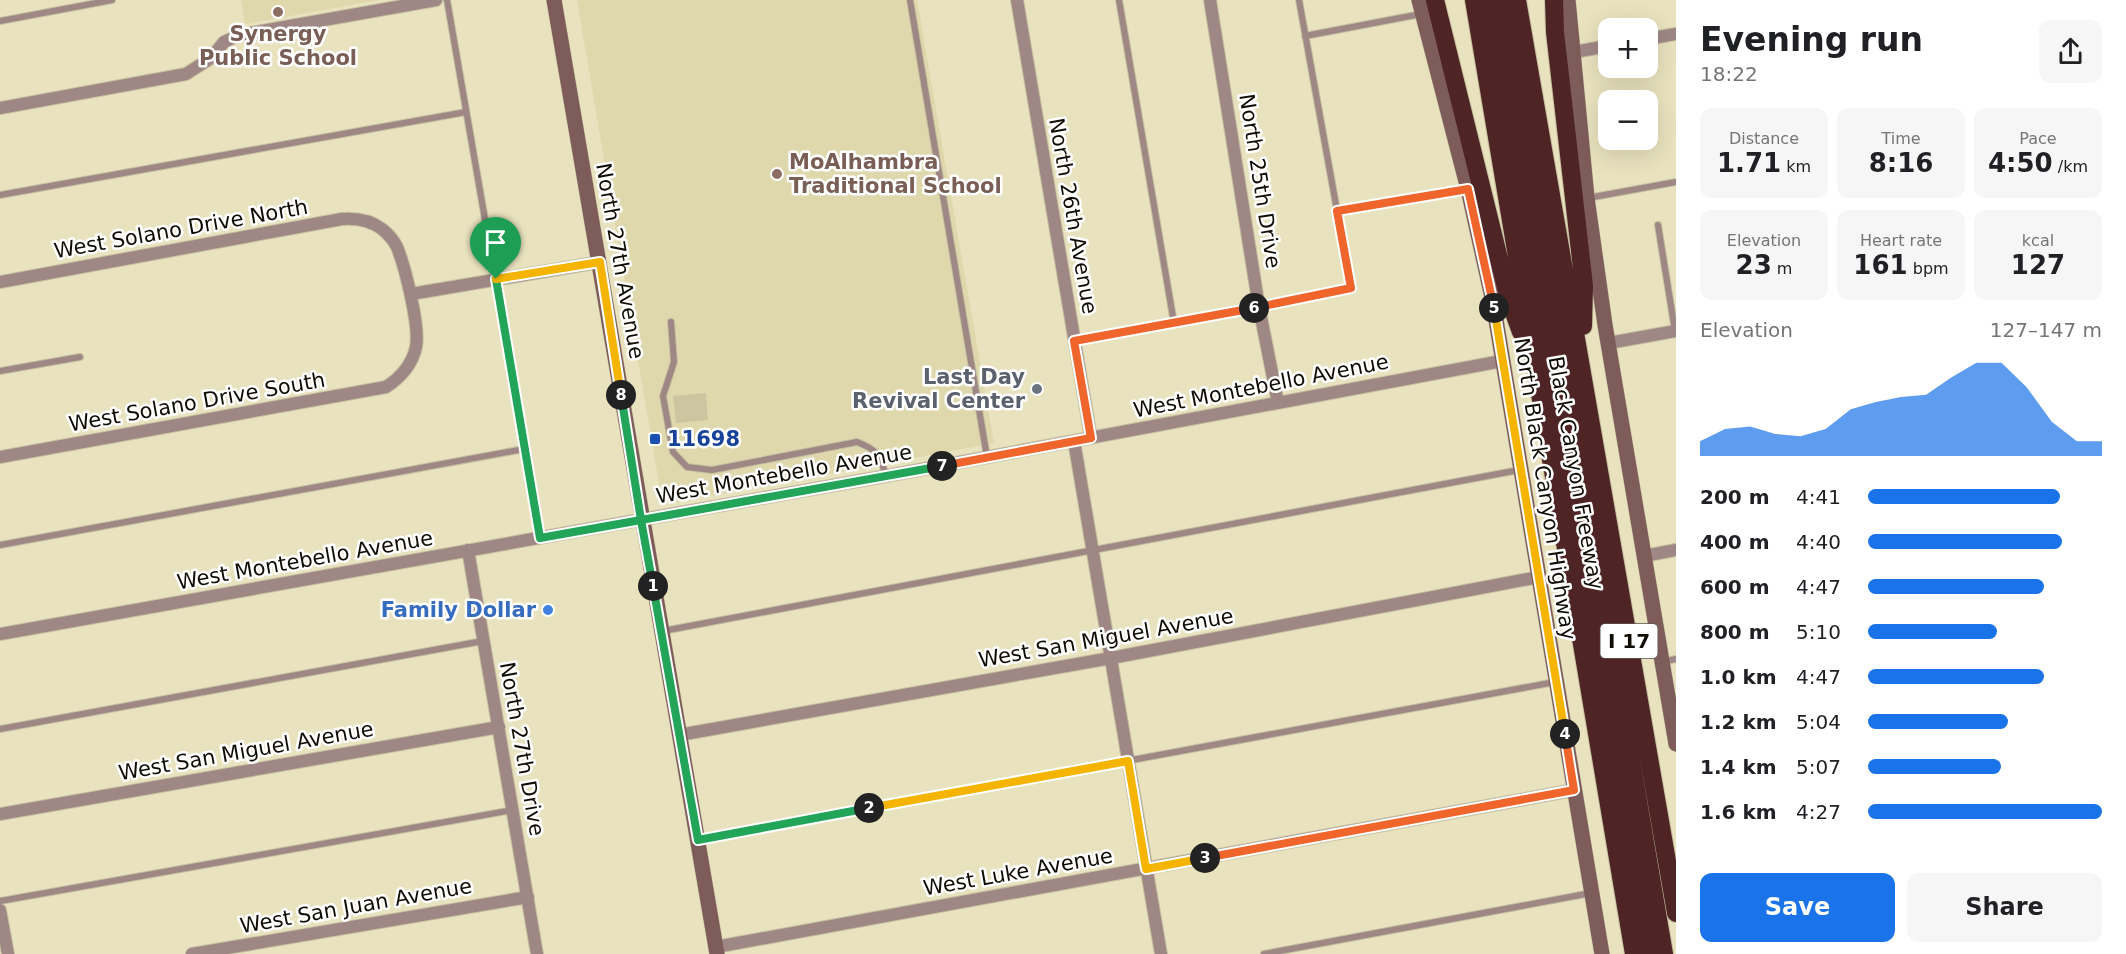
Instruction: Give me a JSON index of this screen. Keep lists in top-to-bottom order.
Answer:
{
  "streets": {
    "highway": ["Black Canyon Freeway", "I 17"],
    "main road": ["North 27th Avenue", "North Black Canyon Highway"],
    "street": [
      "North 25th Drive",
      "North 26th Avenue",
      "West Solano Drive North",
      "West Montebello Avenue",
      "West Solano Drive South",
      "West San Miguel Avenue",
      "North 27th Drive",
      "West Luke Avenue",
      "West San Juan Avenue"
    ]
  },
  "crossings": [
    ["North 25th Drive", "West Montebello Avenue"],
    ["North 26th Avenue", "West Montebello Avenue"],
    ["West Solano Drive North", "West Solano Drive South"],
    ["North 27th Avenue", "West Montebello Avenue"],
    ["North 27th Avenue", "West San Miguel Avenue"],
    ["North 27th Avenue", "West Luke Avenue"],
    ["West Montebello Avenue", "North Black Canyon Highway"],
    ["West Montebello Avenue", "North 27th Drive"],
    ["North Black Canyon Highway", "West San Miguel Avenue"],
    ["North Black Canyon Highway", "West Luke Avenue"],
    ["West San Miguel Avenue", "North 27th Drive"],
    ["North 27th Drive", "West San Juan Avenue"]
  ],
  "places": {
    "other": [
      "Synergy Public School",
      "MoAlhambra Traditional School",
      "Last Day Revival Center",
      "Family Dollar"
    ],
    "transit": ["11698"]
  },
  "page": {
    "heading": ["Evening run", "18:22"],
    "map_buttons": ["+", "−"],
    "stats": [
      ["Distance", "1.71 km"],
      ["Time", "8:16"],
      ["Pace", "4:50 /km"],
      ["Elevation", "23 m"],
      ["Heart rate", "161 bpm"],
      ["kcal", "127"]
    ],
    "pins": [
      "5",
      "6",
      "8",
      "7",
      "1",
      "4",
      "2",
      "3"
    ],
    "chart": ["Elevation", "127–147 m"],
    "list": [
      {
        "name": "200 m",
        "note": "4:41"
      },
      {
        "name": "400 m",
        "note": "4:40"
      },
      {
        "name": "600 m",
        "note": "4:47"
      },
      {
        "name": "800 m",
        "note": "5:10"
      },
      {
        "name": "1.0 km",
        "note": "4:47"
      },
      {
        "name": "1.2 km",
        "note": "5:04"
      },
      {
        "name": "1.4 km",
        "note": "5:07"
      },
      {
        "name": "1.6 km",
        "note": "4:27"
      }
    ],
    "buttons": ["Save", "Share"]
  }
}
